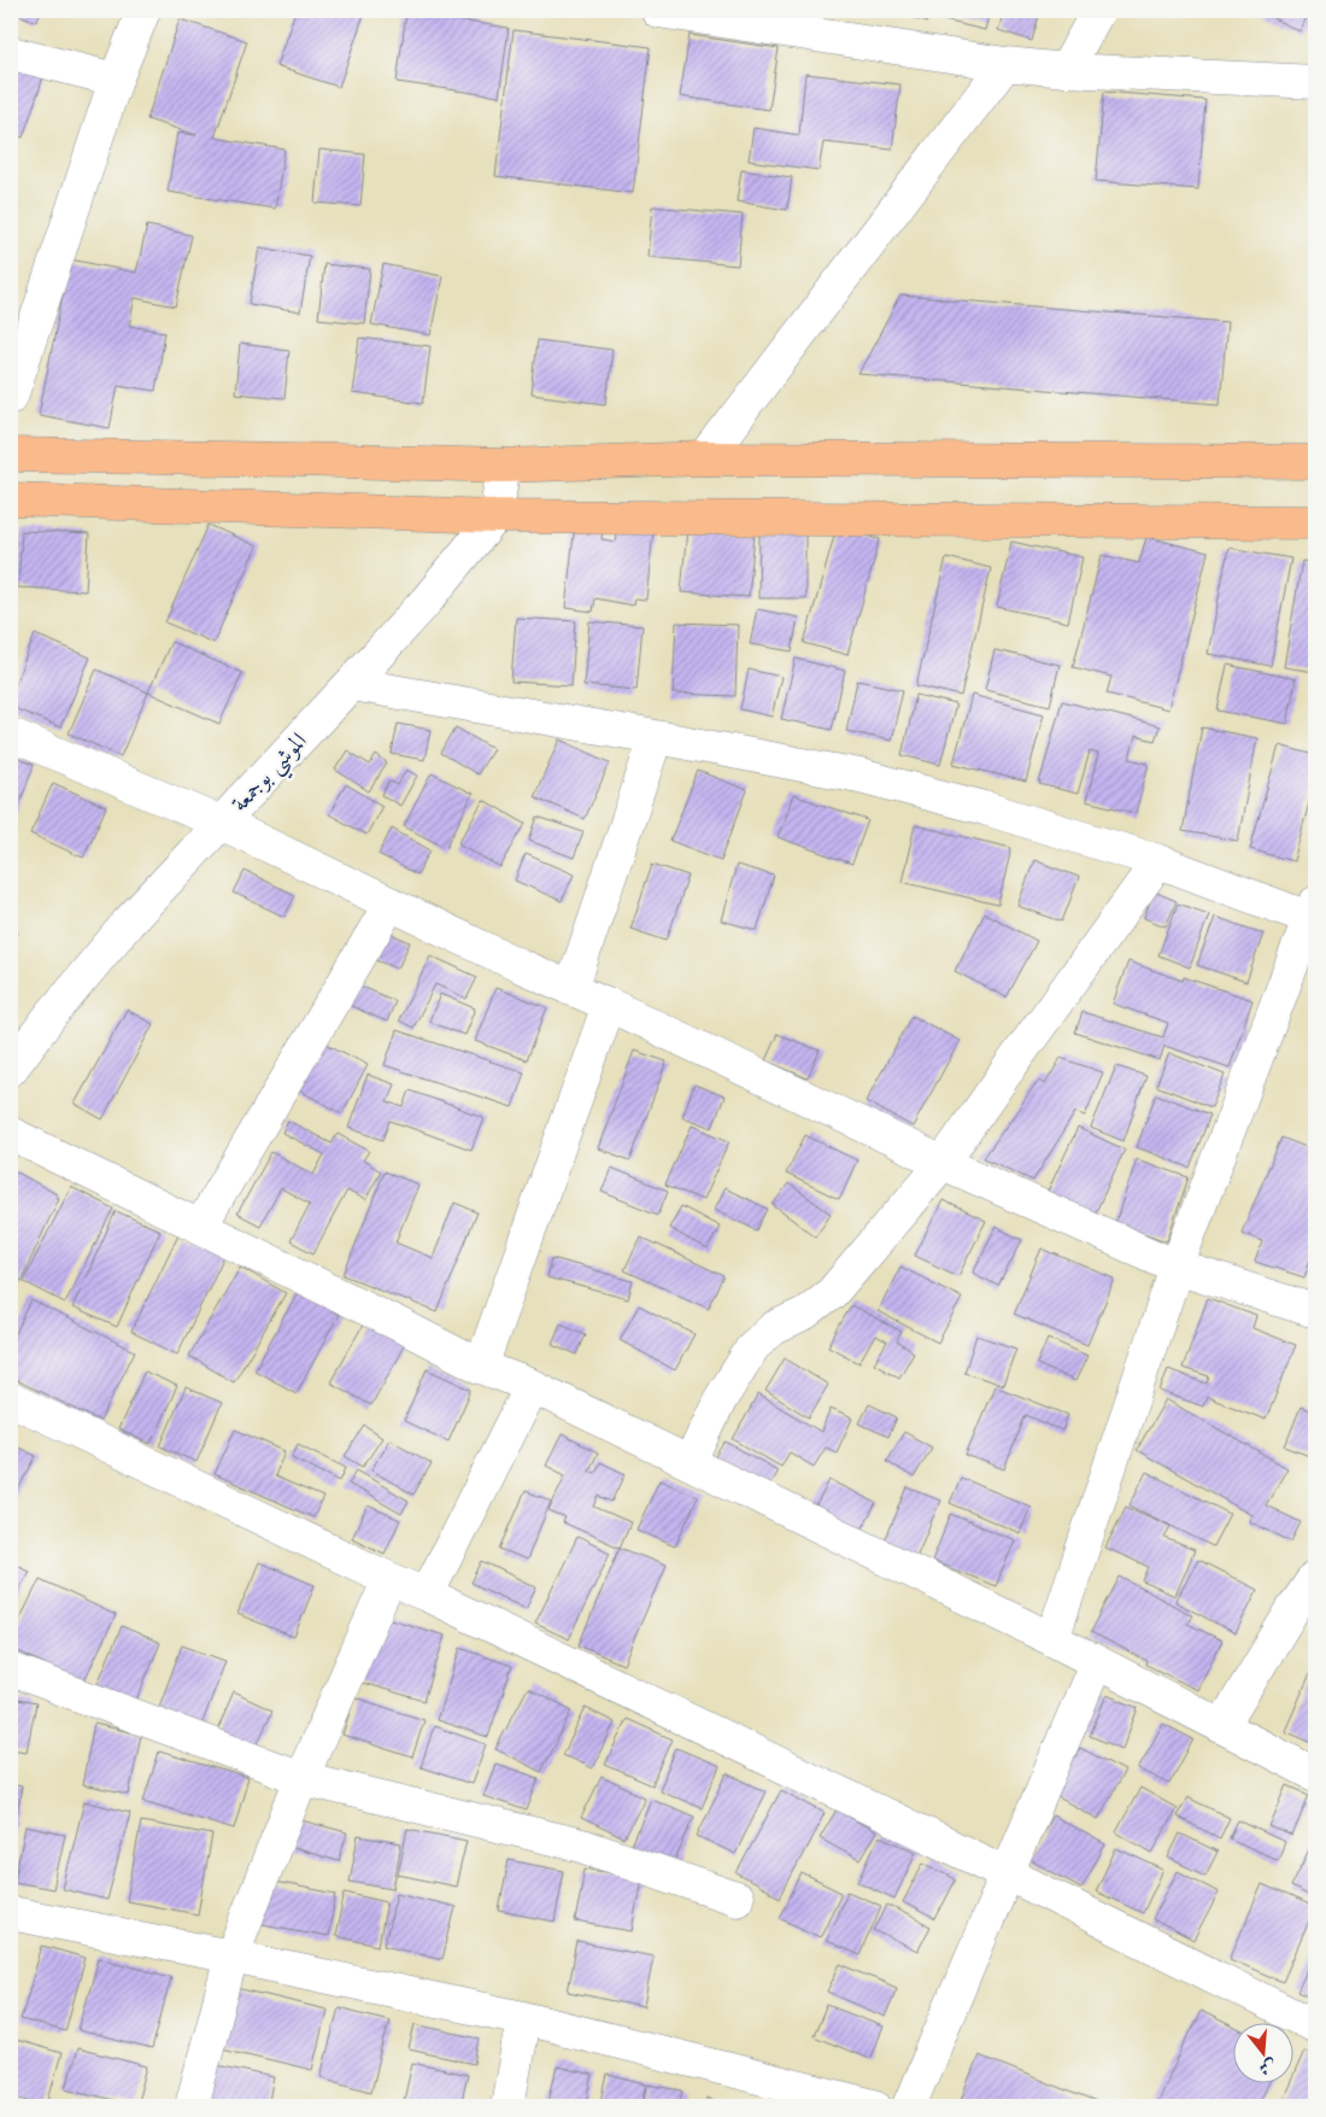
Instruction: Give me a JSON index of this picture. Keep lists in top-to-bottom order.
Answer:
{
  "streets": {
    "street": ["الموشي بوجمعة"]
  },
  "north": "bottom"
}
